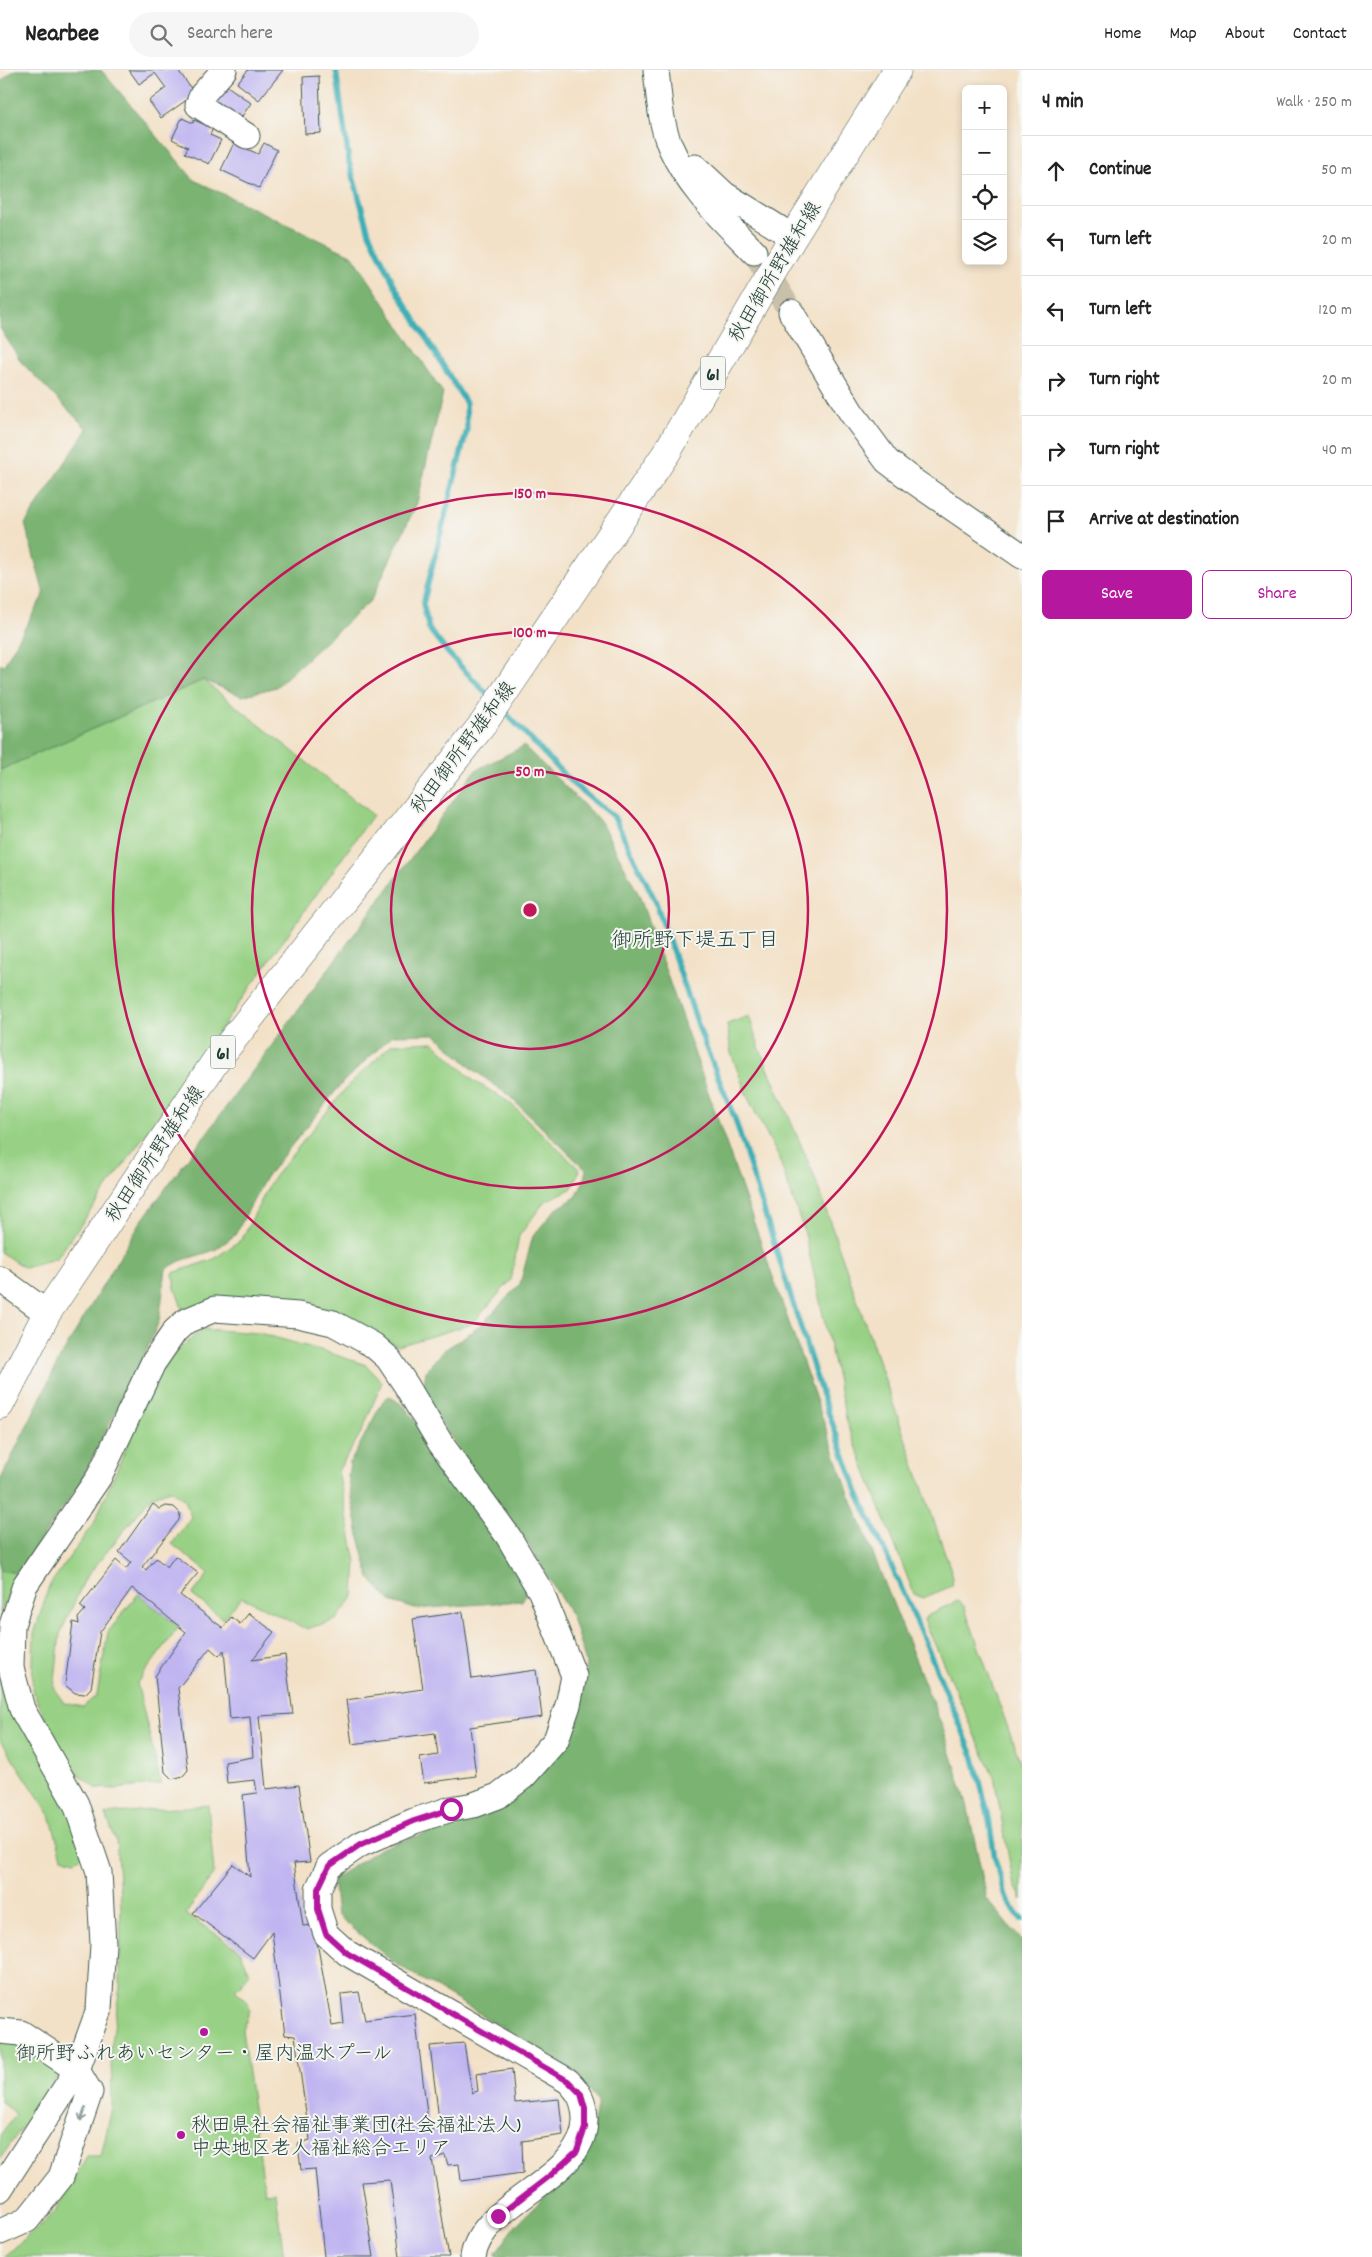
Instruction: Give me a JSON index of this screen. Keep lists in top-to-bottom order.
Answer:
{
  "streets": {
    "main road": ["秋田御所野雄和線", "61"]
  },
  "districts": ["御所野下堤五丁目"],
  "places": ["御所野ふれあいセンター・屋内温水プール", "秋田県社会福祉事業団(社会福祉法人) 中央地区老人福祉総合エリア"],
  "page": {
    "header": "Nearbee",
    "search": "Search here",
    "nav": [
      "Home",
      "Map",
      "About",
      "Contact"
    ],
    "heading": ["4 min", "Walk · 250 m"],
    "map_buttons": ["+", "−"],
    "list": [
      ["Continue", "50 m"],
      ["Turn left", "20 m"],
      ["Turn left", "120 m"],
      ["Turn right", "20 m"],
      ["Turn right", "40 m"],
      "Arrive at destination"
    ],
    "buttons": ["Save", "Share"]
  },
  "rings": ["150 m", "100 m", "50 m"]
}
